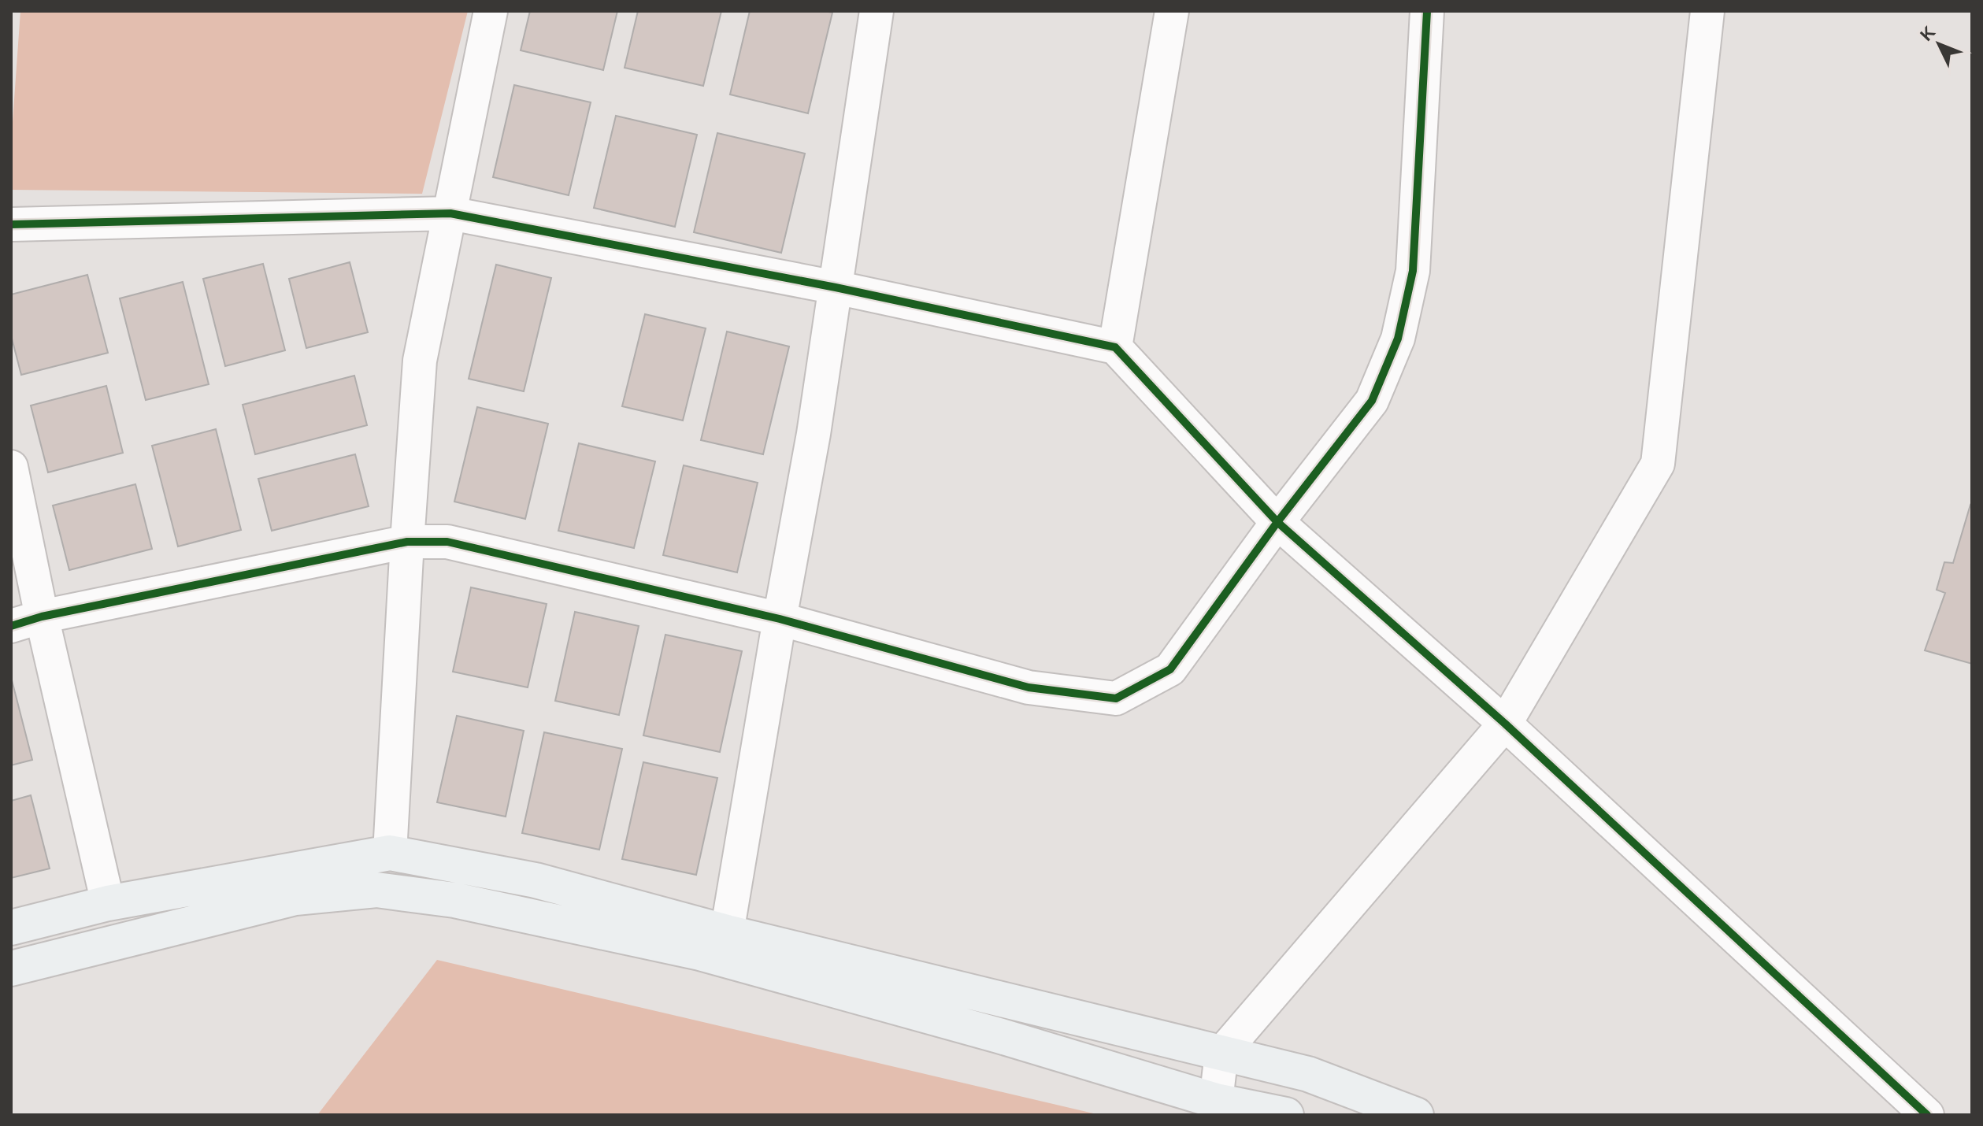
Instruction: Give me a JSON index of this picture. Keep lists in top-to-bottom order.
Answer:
{
  "north": "top left"
}
